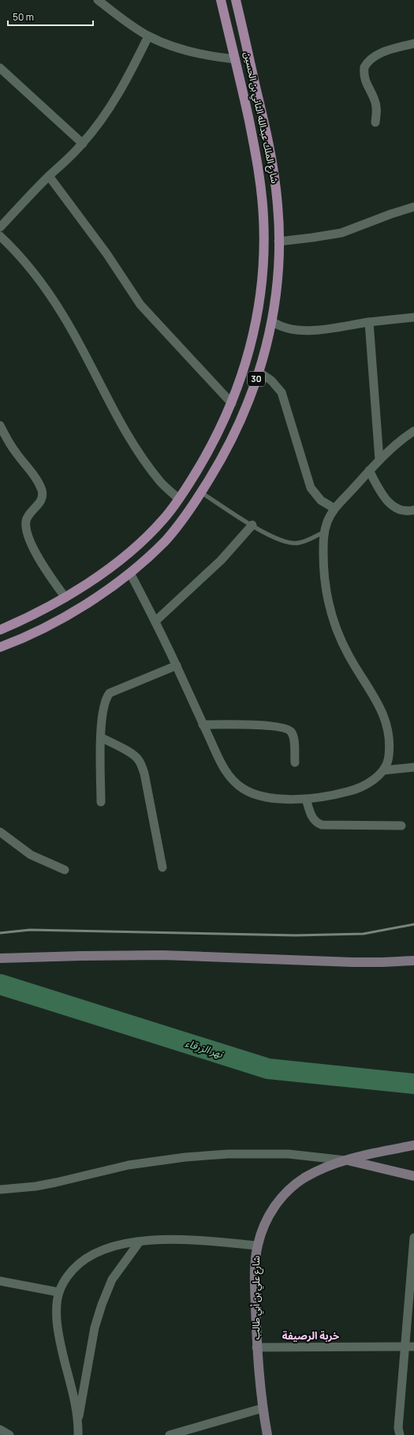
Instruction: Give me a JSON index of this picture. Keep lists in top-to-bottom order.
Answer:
{
  "streets": {
    "main road": ["شارع الملك عبدالله الثاني بن الحسين", "30"],
    "street": ["شارع علي بن أبي طالب"]
  },
  "districts": ["خربة الرصيفة"],
  "water": ["نهر الزرقاء"],
  "scale_bar": "50 m"
}
